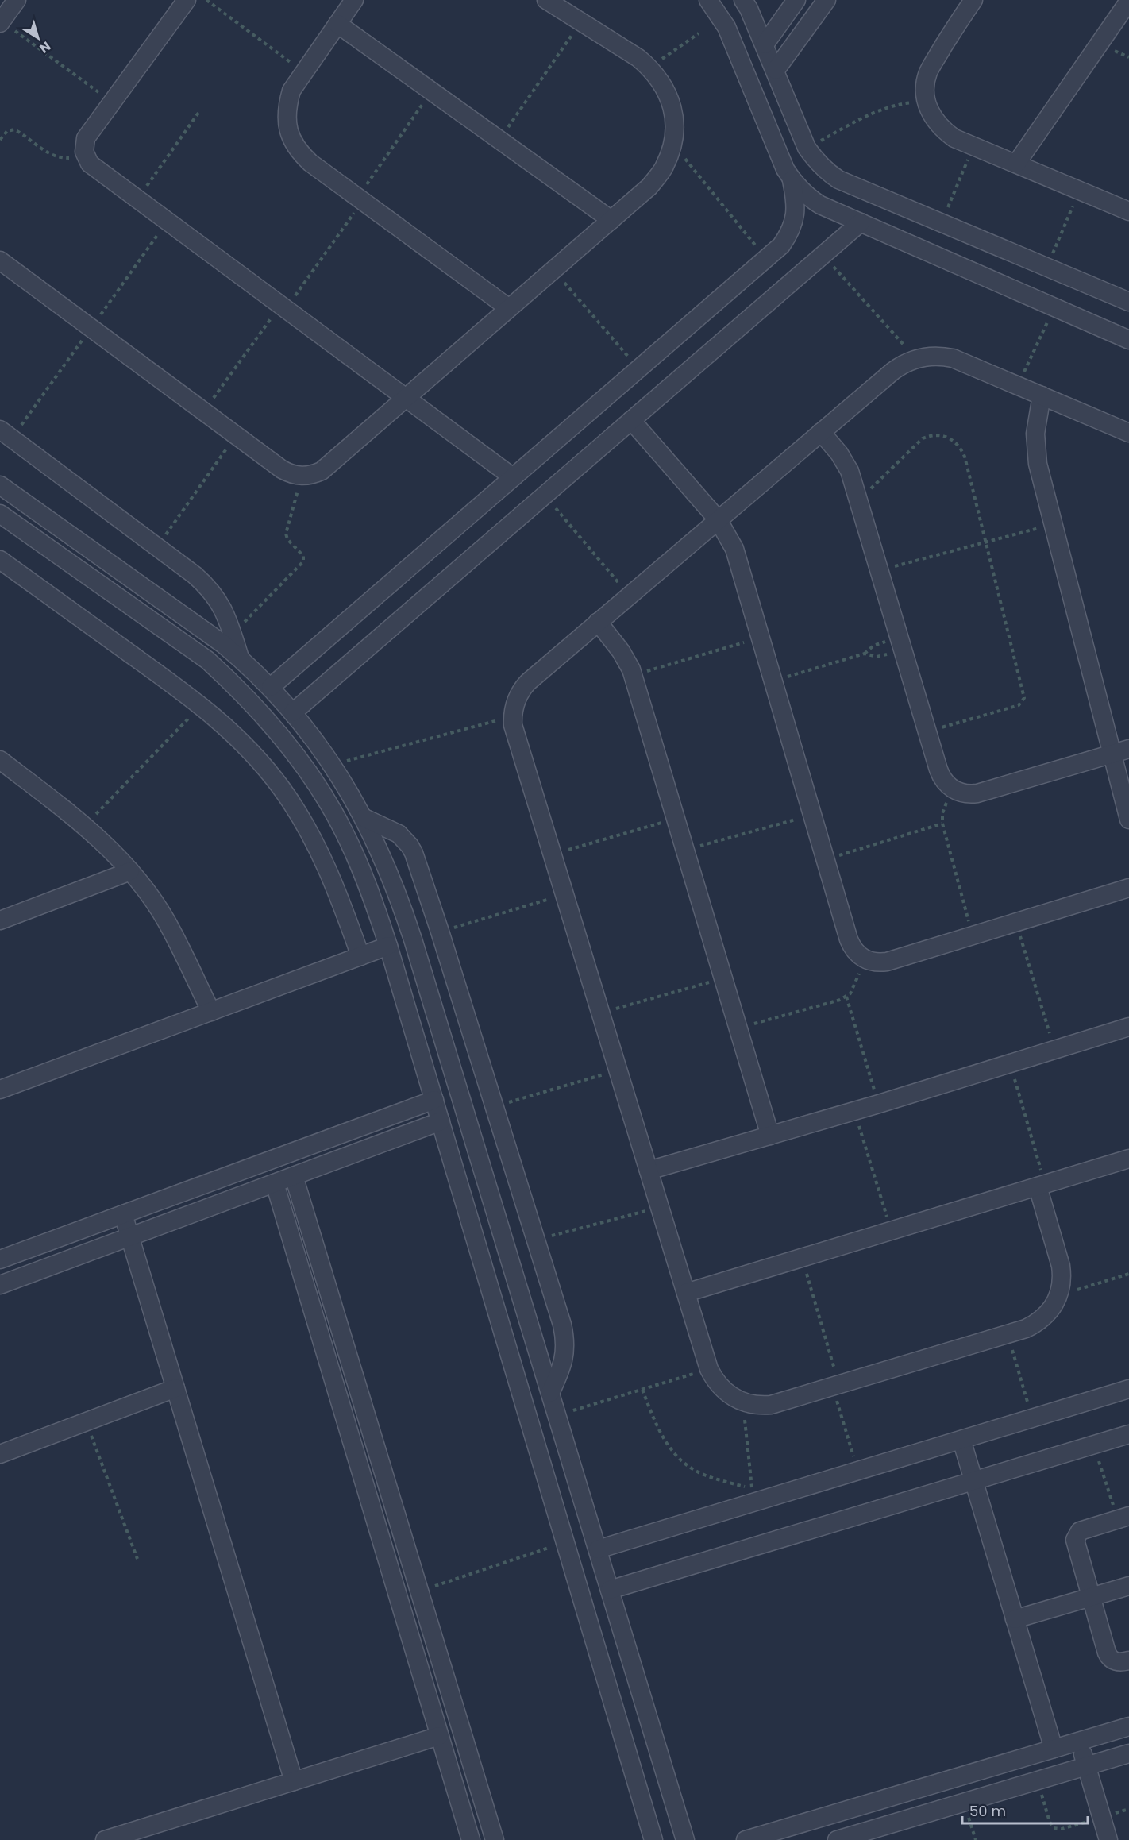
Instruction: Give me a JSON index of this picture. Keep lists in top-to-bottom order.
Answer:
{
  "scale_bar": "50 m",
  "north": "bottom right"
}
